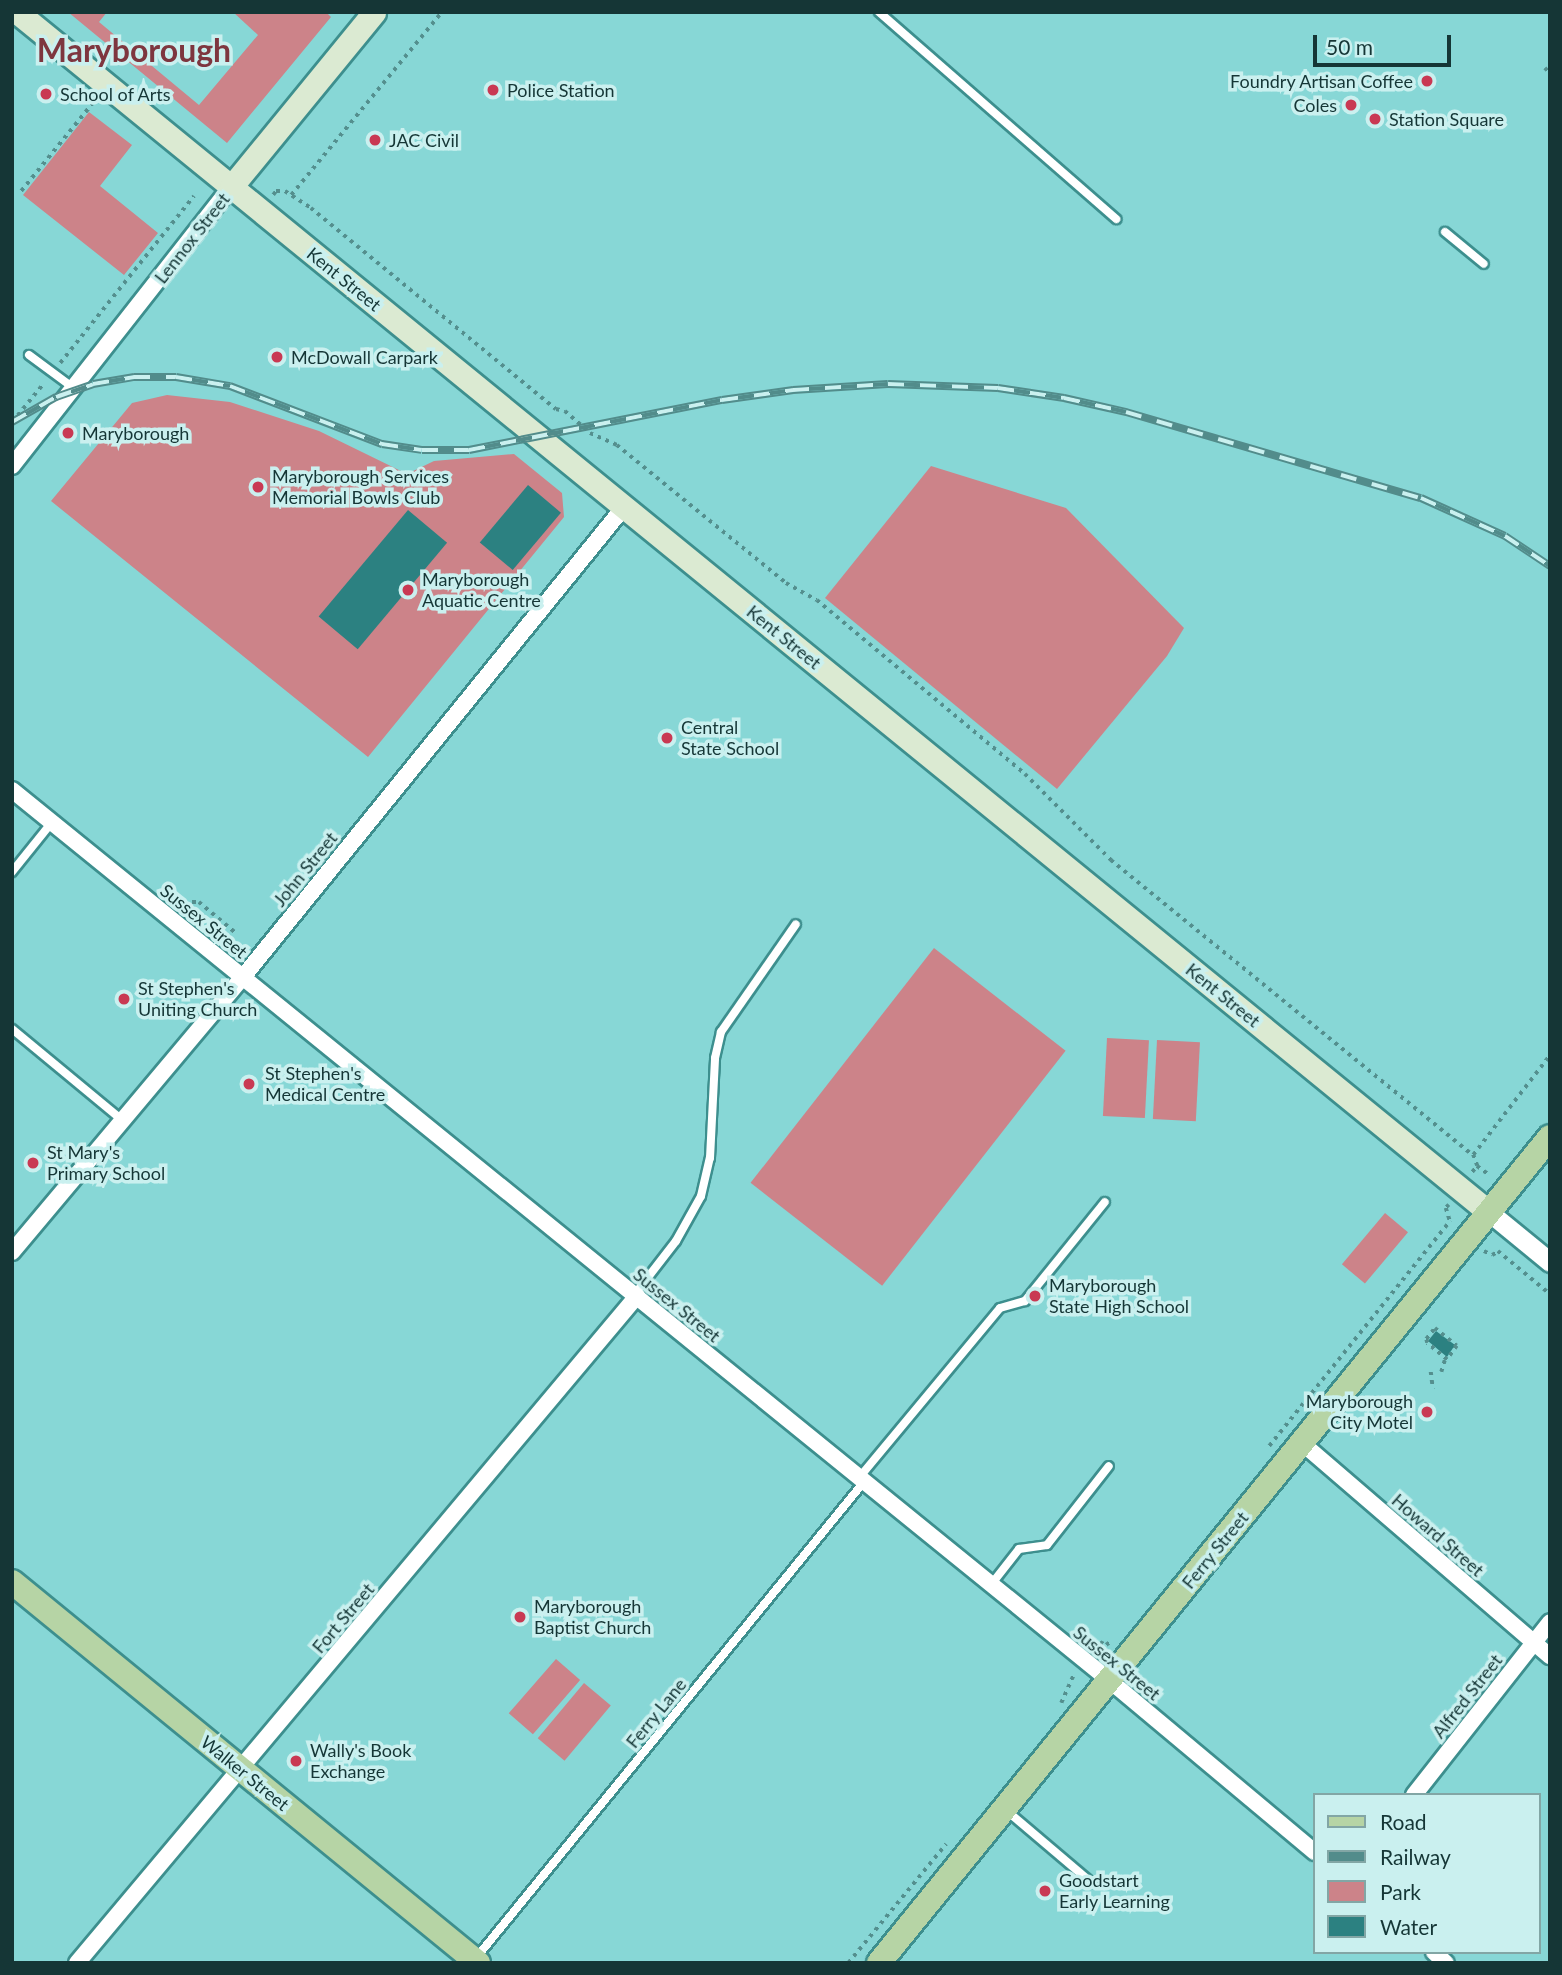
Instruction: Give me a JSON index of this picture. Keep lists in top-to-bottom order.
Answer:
{
  "streets": {
    "main road": [
      "Lennox Street",
      "Kent Street",
      "Ferry Street",
      "Walker Street"
    ],
    "street": [
      "John Street",
      "Sussex Street",
      "Howard Street",
      "Fort Street",
      "Alfred Street"
    ],
    "lane": ["Ferry Lane"]
  },
  "crossings": [
    ["Lennox Street", "Kent Street"],
    ["Kent Street", "John Street"],
    ["Kent Street", "Ferry Street"],
    ["John Street", "Sussex Street"],
    ["Sussex Street", "Ferry Street"],
    ["Sussex Street", "Fort Street"],
    ["Sussex Street", "Ferry Lane"],
    ["Howard Street", "Ferry Street"],
    ["Howard Street", "Alfred Street"],
    ["Fort Street", "Walker Street"],
    ["Ferry Lane", "Walker Street"]
  ],
  "districts": ["Maryborough"],
  "places": [
    "Foundry Artisan Coffee",
    "Police Station",
    "School of Arts",
    "Coles",
    "Station Square",
    "JAC Civil",
    "McDowall Carpark",
    "Maryborough",
    "Maryborough Services Memorial Bowls Club",
    "Maryborough Aquatic Centre",
    "Central State School",
    "St Stephen's Uniting Church",
    "St Stephen's Medical Centre",
    "St Mary's Primary School",
    "Maryborough State High School",
    "Maryborough City Motel",
    "Maryborough Baptist Church",
    "Wally's Book Exchange",
    "Goodstart Early Learning"
  ],
  "legend": [
    "Road",
    "Railway",
    "Park",
    "Water"
  ],
  "scale_bar": "50 m"
}
